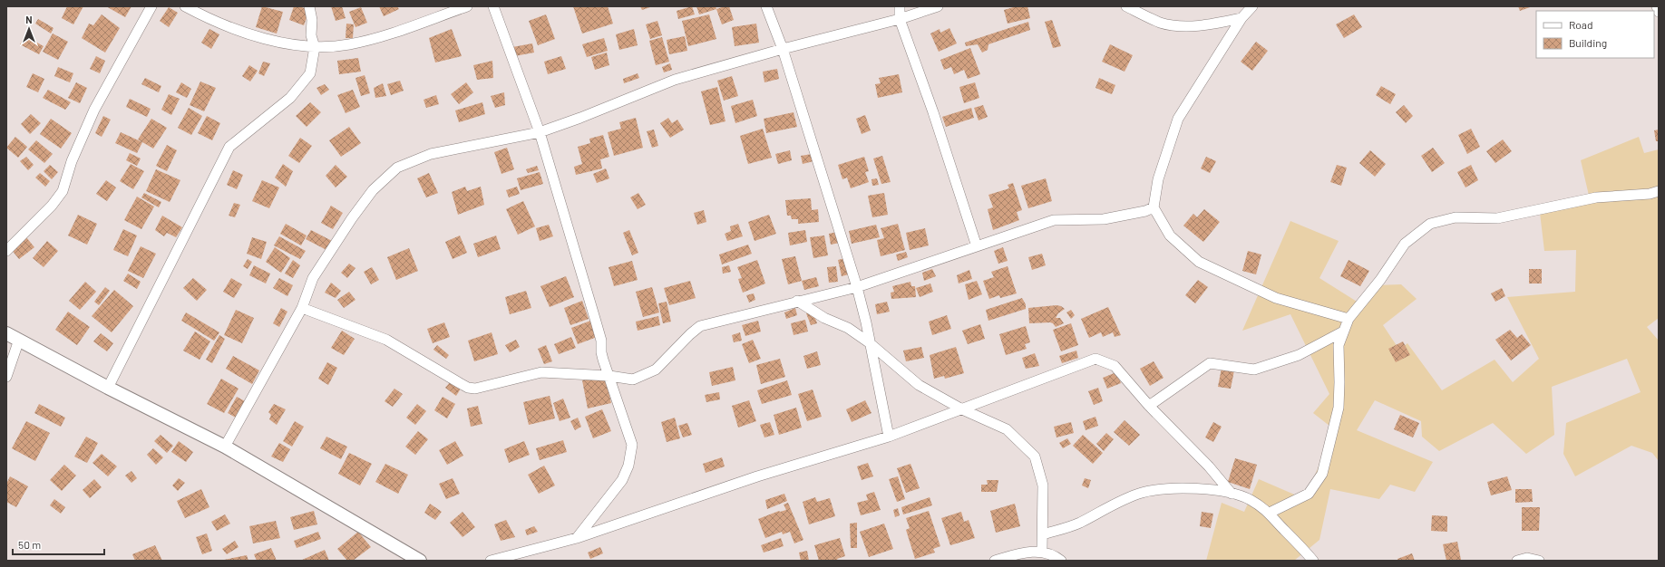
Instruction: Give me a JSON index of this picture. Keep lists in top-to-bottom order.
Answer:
{
  "legend": ["Road", "Building"],
  "scale_bar": "50 m",
  "north": "top"
}
